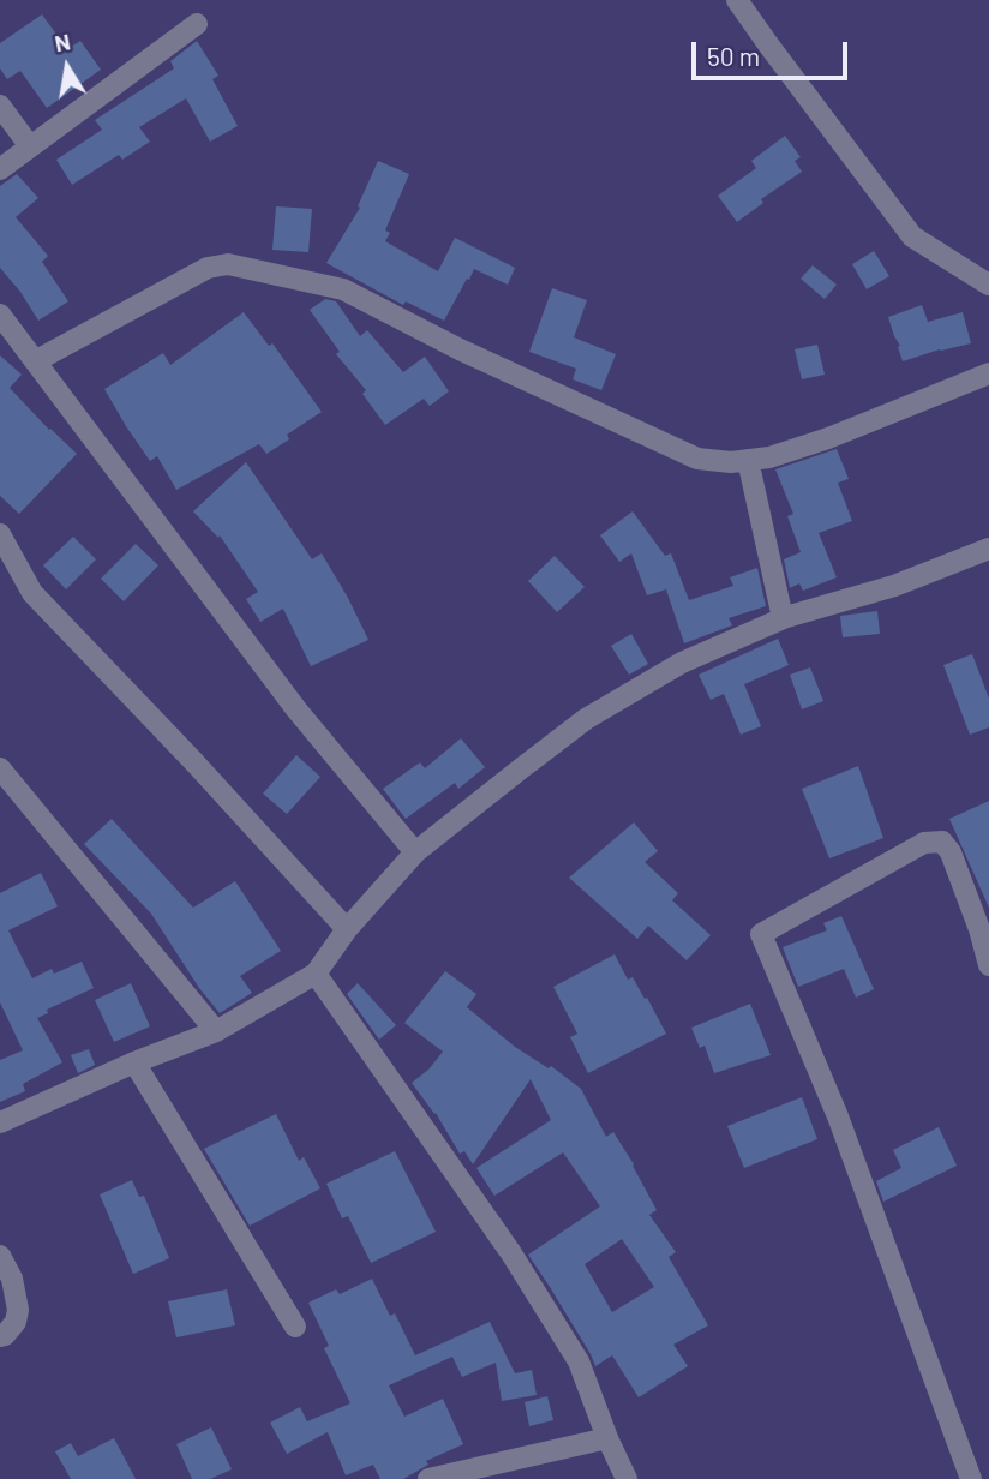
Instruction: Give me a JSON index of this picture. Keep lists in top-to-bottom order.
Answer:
{
  "scale_bar": "50 m",
  "north": "top"
}
